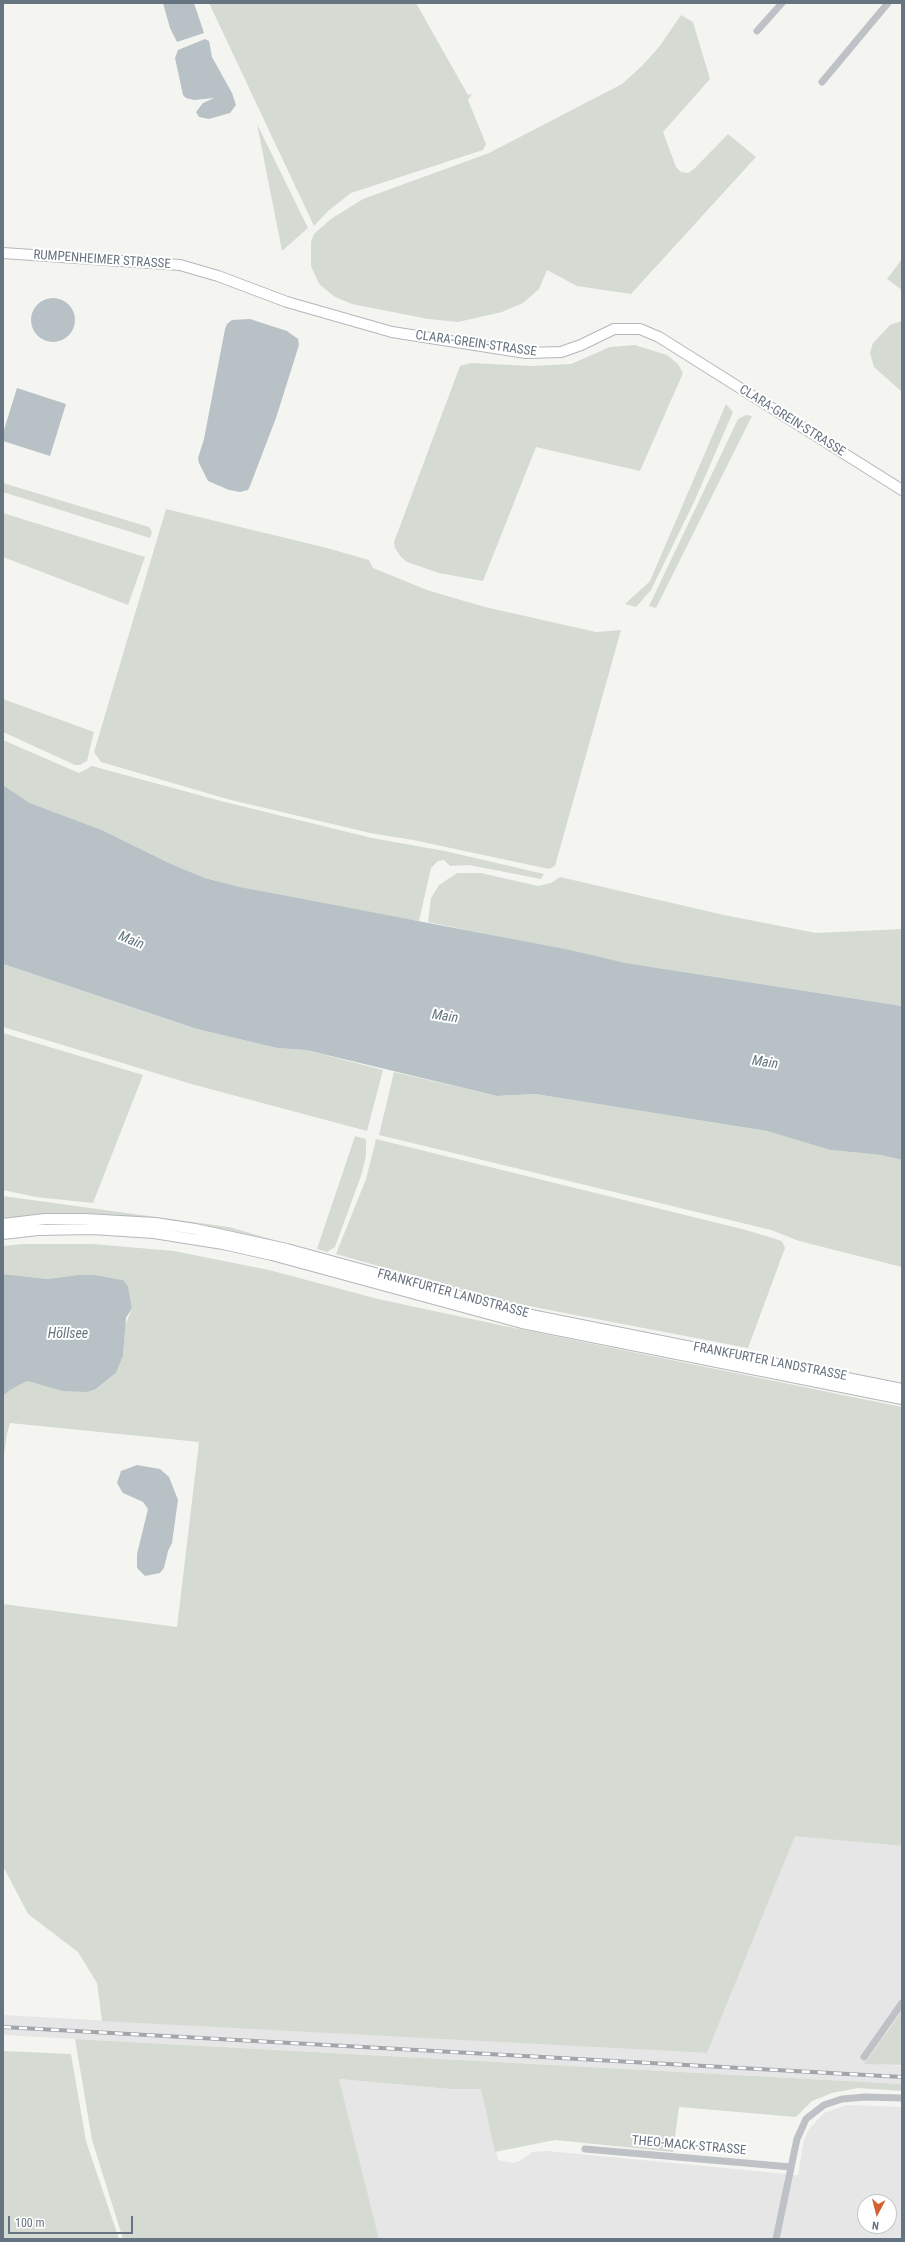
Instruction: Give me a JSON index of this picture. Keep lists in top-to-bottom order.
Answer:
{
  "streets": {
    "main road": ["RUMPENHEIMER STRASSE", "CLARA-GREIN-STRASSE", "FRANKFURTER LANDSTRASSE"],
    "street": ["THEO-MACK-STRASSE"]
  },
  "crossings": [
    ["RUMPENHEIMER STRASSE", "CLARA-GREIN-STRASSE"]
  ],
  "water": ["Main", "Höllsee"],
  "scale_bar": "100 m",
  "north": "bottom"
}
